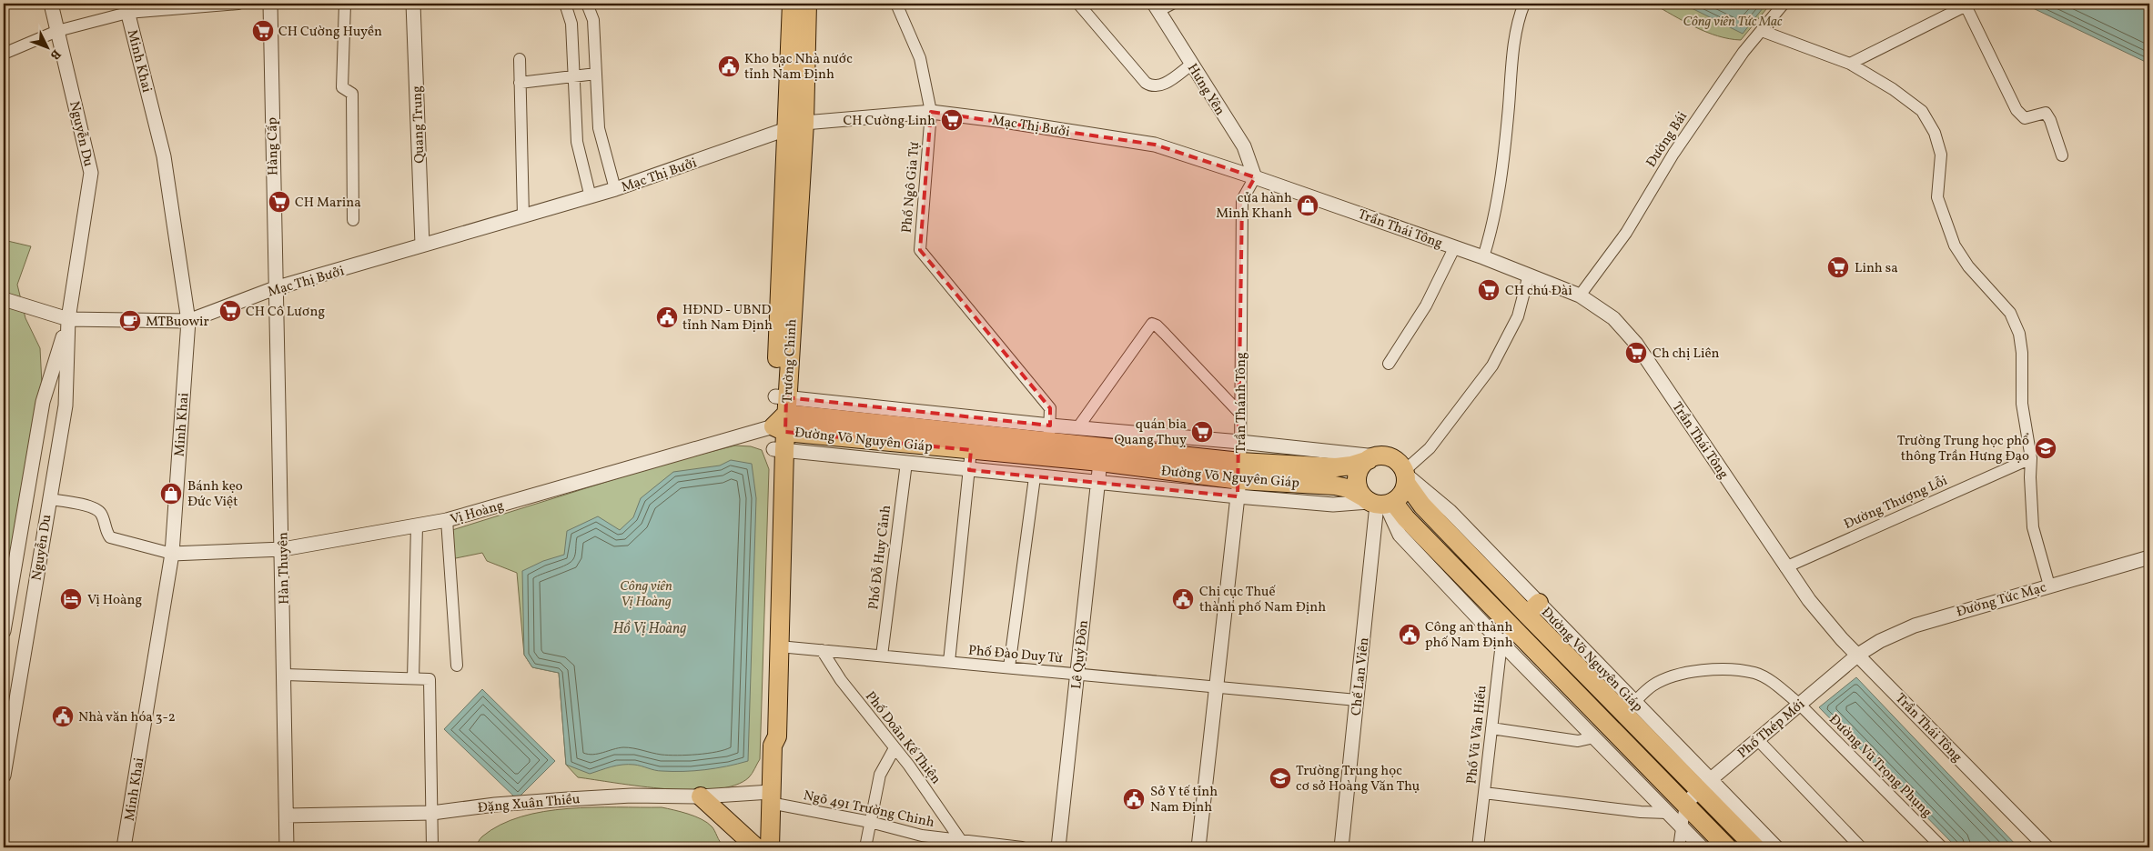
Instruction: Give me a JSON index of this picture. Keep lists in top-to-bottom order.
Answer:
{
  "streets": {
    "main road": ["Trường Chinh", "Đường Võ Nguyên Giáp"],
    "street": [
      "Minh Khai",
      "Hưng Yên",
      "Quang Trung",
      "Mạc Thị Bưởi",
      "Nguyễn Du",
      "Đường Bái",
      "Hàng Cấp",
      "Phố Ngô Gia Tự",
      "Trần Thái Tông",
      "Trần Thánh Tông",
      "Đường Thượng Lỗi",
      "Vị Hoàng",
      "Phố Đỗ Huy Cảnh",
      "Hàn Thuyên",
      "Đường Tức Mạc",
      "Phố Đào Duy Từ",
      "Lê Quý Đôn",
      "Chế Lan Viên",
      "Phố Thép Mới",
      "Phố Vũ Văn Hiếu",
      "Phố Doãn Kế Thiện",
      "Đường Vũ Trọng Phụng",
      "Đặng Xuân Thiều",
      "Ngõ 491 Trường Chinh"
    ]
  },
  "crossings": [
    ["Minh Khai", "Mạc Thị Bưởi"],
    ["Minh Khai", "Vị Hoàng"],
    ["Hưng Yên", "Mạc Thị Bưởi"],
    ["Hưng Yên", "Trần Thái Tông"],
    ["Hưng Yên", "Trần Thánh Tông"],
    ["Quang Trung", "Mạc Thị Bưởi"],
    ["Mạc Thị Bưởi", "Nguyễn Du"],
    ["Mạc Thị Bưởi", "Hàng Cấp"],
    ["Mạc Thị Bưởi", "Phố Ngô Gia Tự"],
    ["Mạc Thị Bưởi", "Trần Thái Tông"],
    ["Mạc Thị Bưởi", "Trường Chinh"],
    ["Mạc Thị Bưởi", "Trần Thánh Tông"],
    ["Mạc Thị Bưởi", "Hàn Thuyên"],
    ["Đường Bái", "Trần Thái Tông"],
    ["Hàng Cấp", "Hàn Thuyên"],
    ["Phố Ngô Gia Tự", "Đường Võ Nguyên Giáp"],
    ["Trần Thái Tông", "Trần Thánh Tông"],
    ["Trần Thái Tông", "Đường Thượng Lỗi"],
    ["Trần Thái Tông", "Đường Tức Mạc"],
    ["Trần Thái Tông", "Phố Thép Mới"],
    ["Trường Chinh", "Đường Võ Nguyên Giáp"],
    ["Trường Chinh", "Vị Hoàng"],
    ["Trường Chinh", "Phố Đào Duy Từ"],
    ["Trường Chinh", "Đặng Xuân Thiều"],
    ["Trường Chinh", "Ngõ 491 Trường Chinh"],
    ["Trần Thánh Tông", "Đường Võ Nguyên Giáp"],
    ["Trần Thánh Tông", "Phố Đào Duy Từ"],
    ["Đường Võ Nguyên Giáp", "Vị Hoàng"],
    ["Đường Võ Nguyên Giáp", "Phố Đỗ Huy Cảnh"],
    ["Đường Võ Nguyên Giáp", "Lê Quý Đôn"],
    ["Đường Võ Nguyên Giáp", "Chế Lan Viên"],
    ["Đường Võ Nguyên Giáp", "Phố Thép Mới"],
    ["Đường Võ Nguyên Giáp", "Đường Vũ Trọng Phụng"],
    ["Vị Hoàng", "Hàn Thuyên"],
    ["Phố Đỗ Huy Cảnh", "Phố Đào Duy Từ"],
    ["Hàn Thuyên", "Đặng Xuân Thiều"],
    ["Đường Tức Mạc", "Phố Thép Mới"],
    ["Phố Đào Duy Từ", "Lê Quý Đôn"],
    ["Phố Đào Duy Từ", "Chế Lan Viên"],
    ["Phố Đào Duy Từ", "Phố Doãn Kế Thiện"],
    ["Phố Thép Mới", "Đường Vũ Trọng Phụng"],
    ["Phố Doãn Kế Thiện", "Ngõ 491 Trường Chinh"],
    ["Đặng Xuân Thiều", "Ngõ 491 Trường Chinh"]
  ],
  "water": ["Hồ Vị Hoàng"],
  "parks": ["Công viên Tức Mạc", "Công viên Vị Hoàng"],
  "places": {
    "supermarket": [
      "CH Cường Huyền",
      "CH Cường Linh",
      "CH Marina",
      "Linh sa",
      "CH chú Đài",
      "CH Cô Lương",
      "Ch chị Liên",
      "quán bia Quang Thuỵ"
    ],
    "public building": [
      "Kho bạc Nhà nước tỉnh Nam Định",
      "HĐND - UBND tỉnh Nam Định",
      "Chi cục Thuế thành phố Nam Định",
      "Công an thành phố Nam Định",
      "Nhà văn hóa 3-2",
      "Sở Y tế tỉnh Nam Định"
    ],
    "shop": ["cửa hành Minh Khanh", "Bánh kẹo Đức Việt"],
    "cafe": ["MTBuowir"],
    "school or university": ["Trường Trung học phổ thông Trần Hưng Đạo", "Trường Trung học cơ sở Hoàng Văn Thụ"],
    "hotel": ["Vị Hoàng"]
  },
  "north": "bottom right"
}
